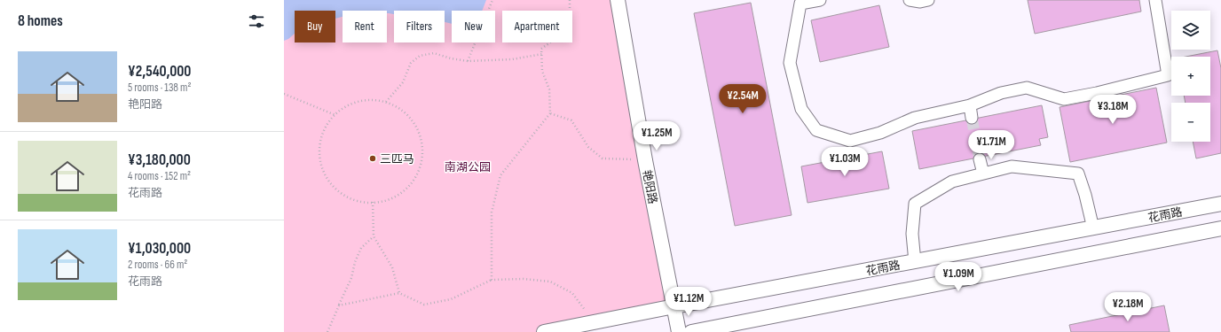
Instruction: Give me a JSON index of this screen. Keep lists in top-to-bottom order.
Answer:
{
  "streets": {
    "street": ["艳阳路", "花雨路"]
  },
  "crossings": [
    ["艳阳路", "花雨路"]
  ],
  "parks": ["南湖公园"],
  "places": ["三匹马"],
  "page": {
    "heading": "8 homes",
    "map_buttons": ["+", "−"],
    "chip": [
      "Buy",
      "Rent",
      "Filters",
      "New",
      "Apartment"
    ],
    "list": [
      {
        "name": "¥2,540,000",
        "note": "5 rooms · 138 m² · 艳阳路"
      },
      {
        "name": "¥3,180,000",
        "note": "4 rooms · 152 m² · 花雨路"
      },
      {
        "name": "¥1,030,000",
        "note": "2 rooms · 66 m² · 花雨路"
      }
    ],
    "price": [
      "¥2.54M",
      "¥3.18M",
      "¥1.25M",
      "¥1.71M",
      "¥1.03M",
      "¥1.09M",
      "¥1.12M",
      "¥2.18M"
    ]
  }
}
